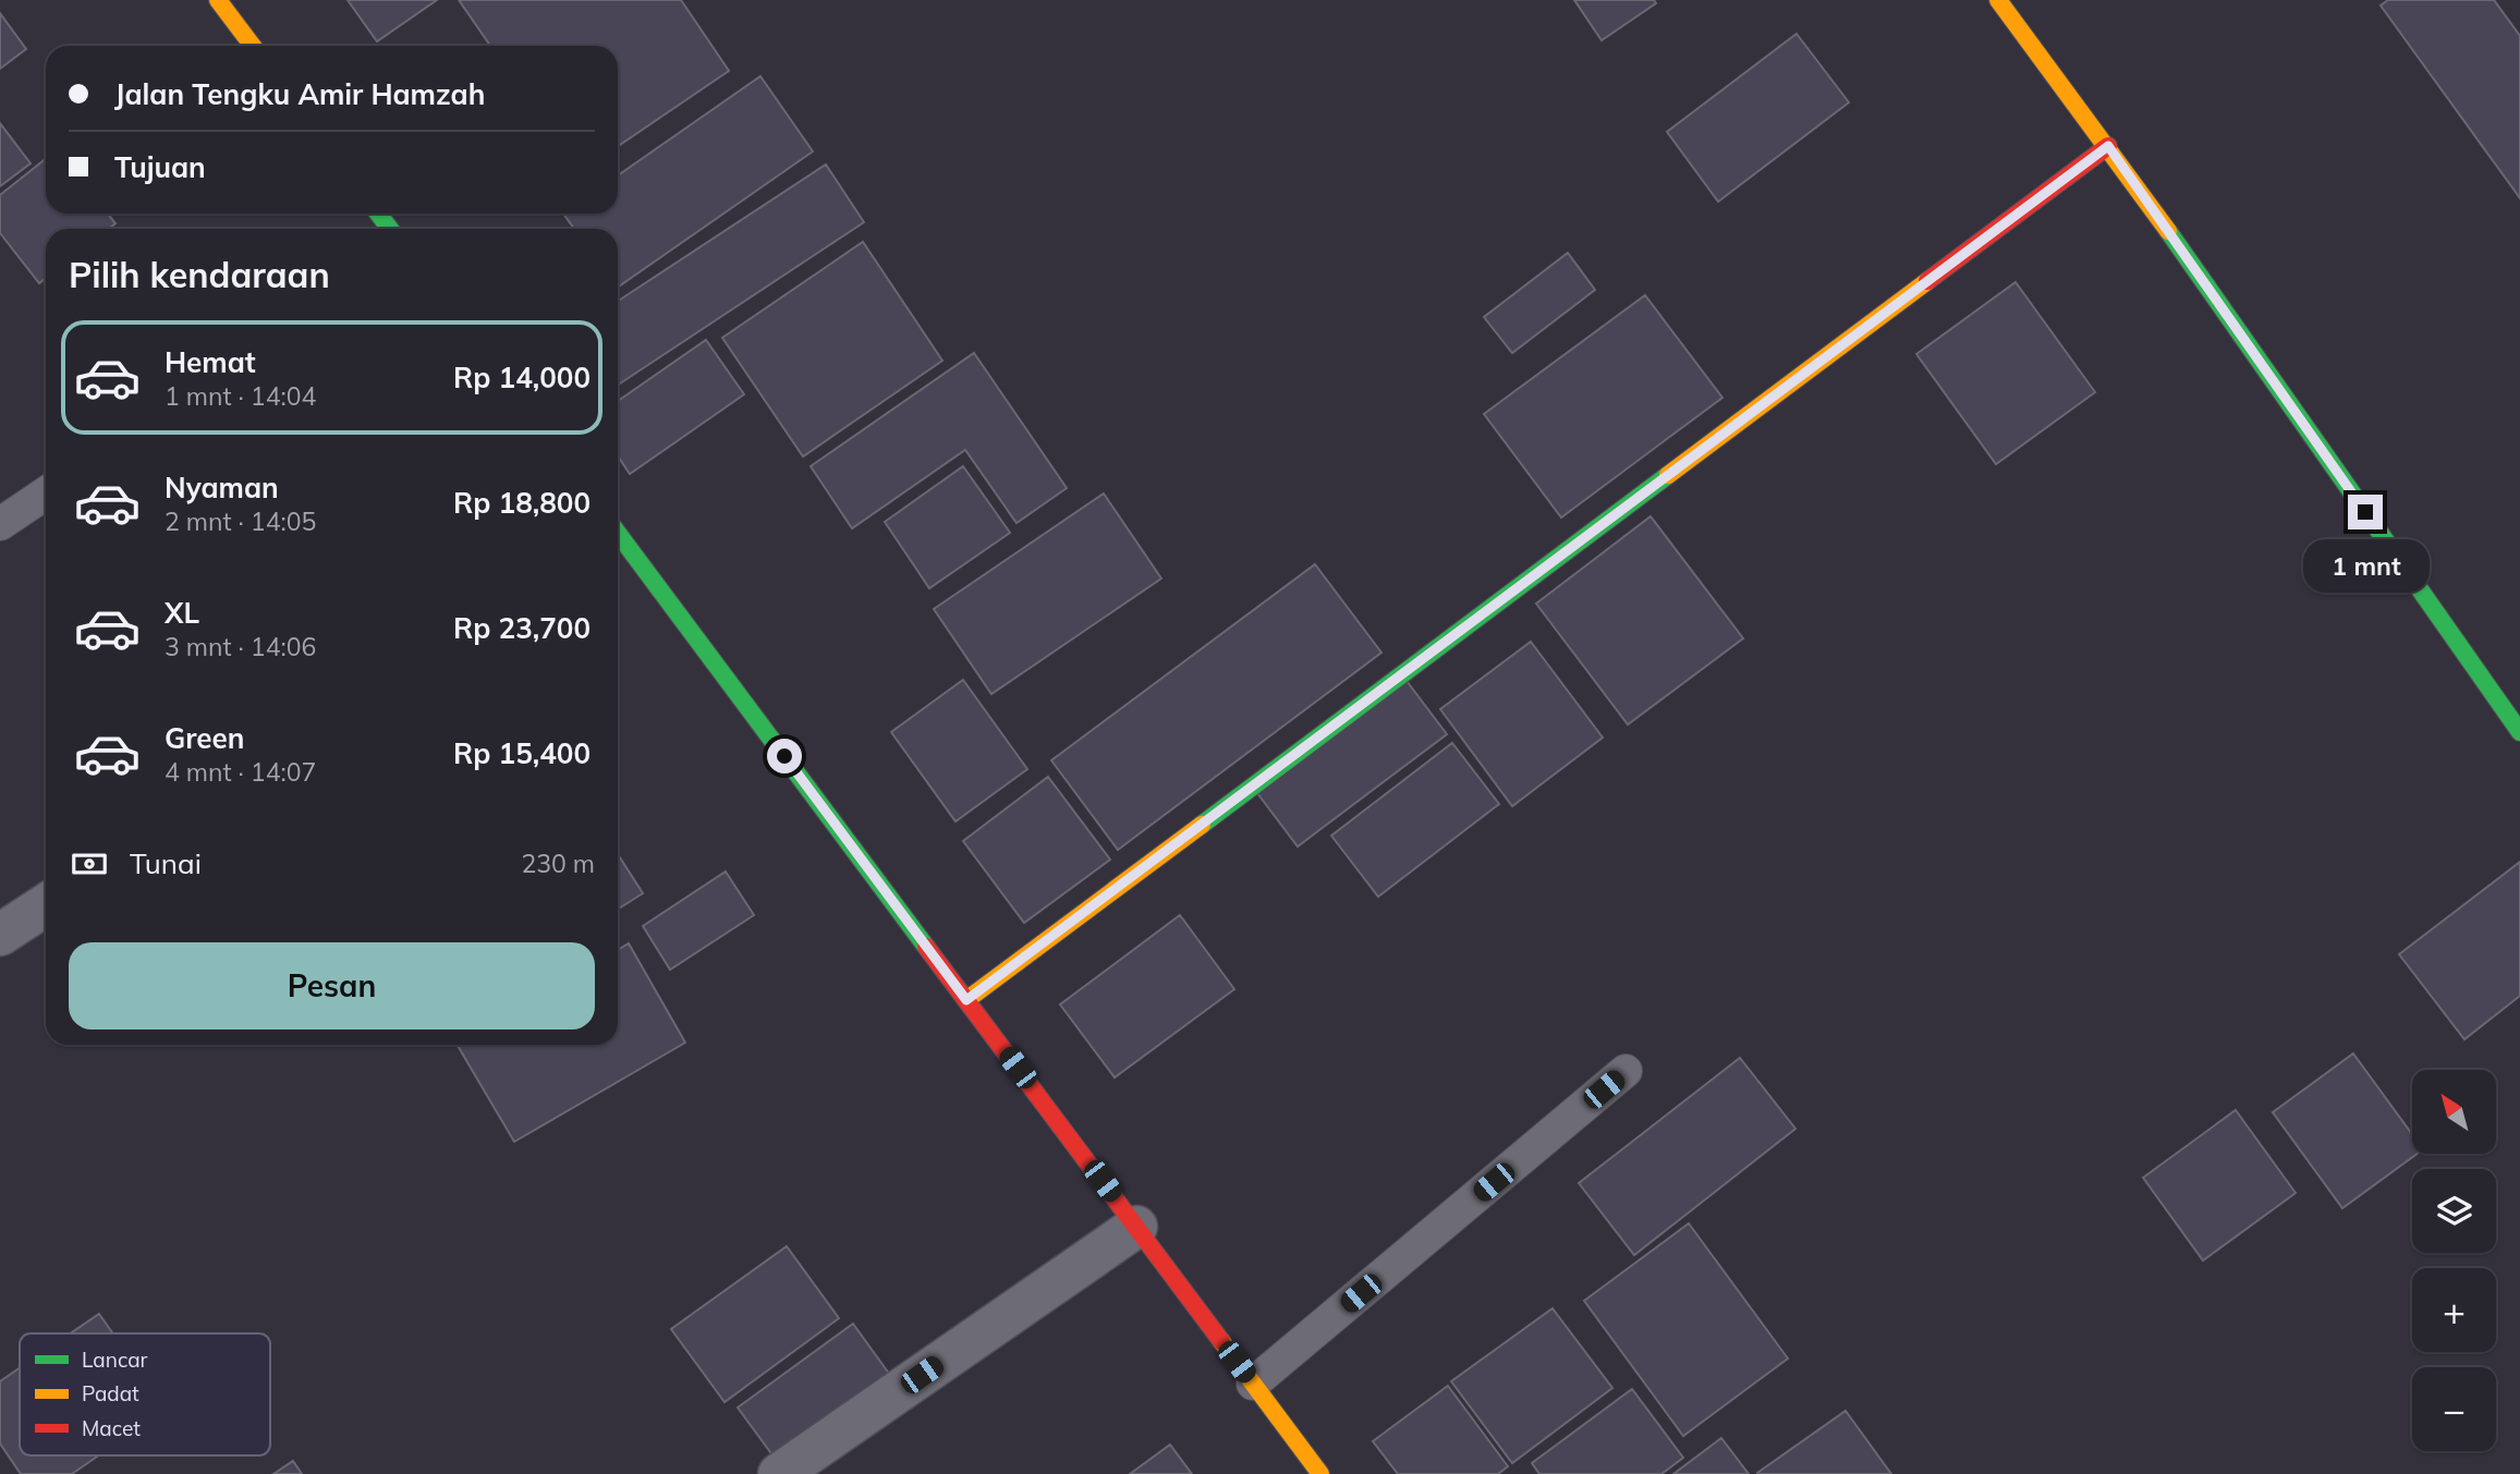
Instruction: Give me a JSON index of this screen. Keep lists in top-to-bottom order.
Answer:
{
  "legend": ["Lancar", "Padat", "Macet"],
  "north": "top left",
  "page": {
    "banner": ["Jalan Tengku Amir Hamzah", "Tujuan"],
    "heading": "Pilih kendaraan",
    "list": [
      {
        "name": "Hemat",
        "note": "1 mnt · 14:04",
        "value": "Rp 14,000"
      },
      {
        "name": "Nyaman",
        "note": "2 mnt · 14:05",
        "value": "Rp 18,800"
      },
      {
        "name": "XL",
        "note": "3 mnt · 14:06",
        "value": "Rp 23,700"
      },
      {
        "name": "Green",
        "note": "4 mnt · 14:07",
        "value": "Rp 15,400"
      }
    ],
    "bubble": "1 mnt",
    "pay": ["Tunai", "230 m"],
    "buttons": "Pesan",
    "map_buttons": ["+", "−"]
  }
}
